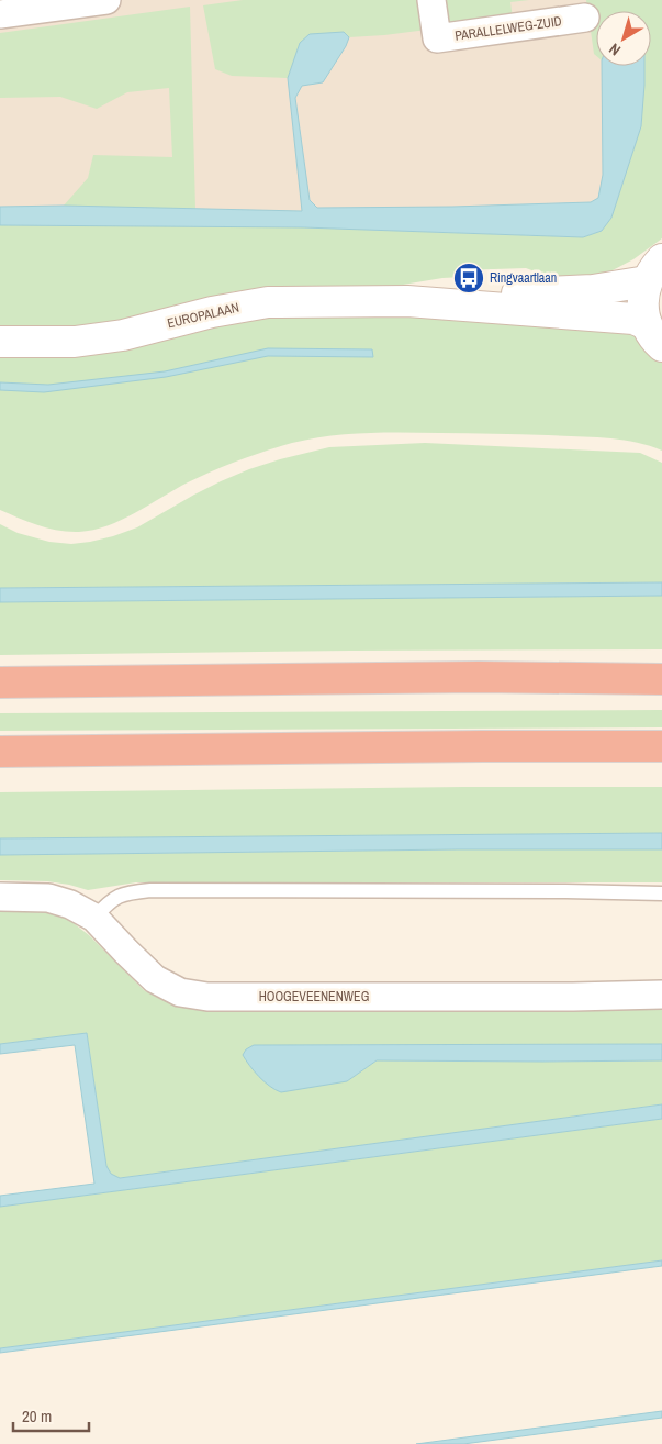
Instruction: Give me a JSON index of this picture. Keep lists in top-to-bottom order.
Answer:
{
  "streets": {
    "main road": ["EUROPALAAN"],
    "street": ["PARALLELWEG-ZUID", "HOOGEVEENENWEG"]
  },
  "places": {
    "bus stop": ["Ringvaartlaan"]
  },
  "scale_bar": "20 m",
  "north": "bottom left"
}
